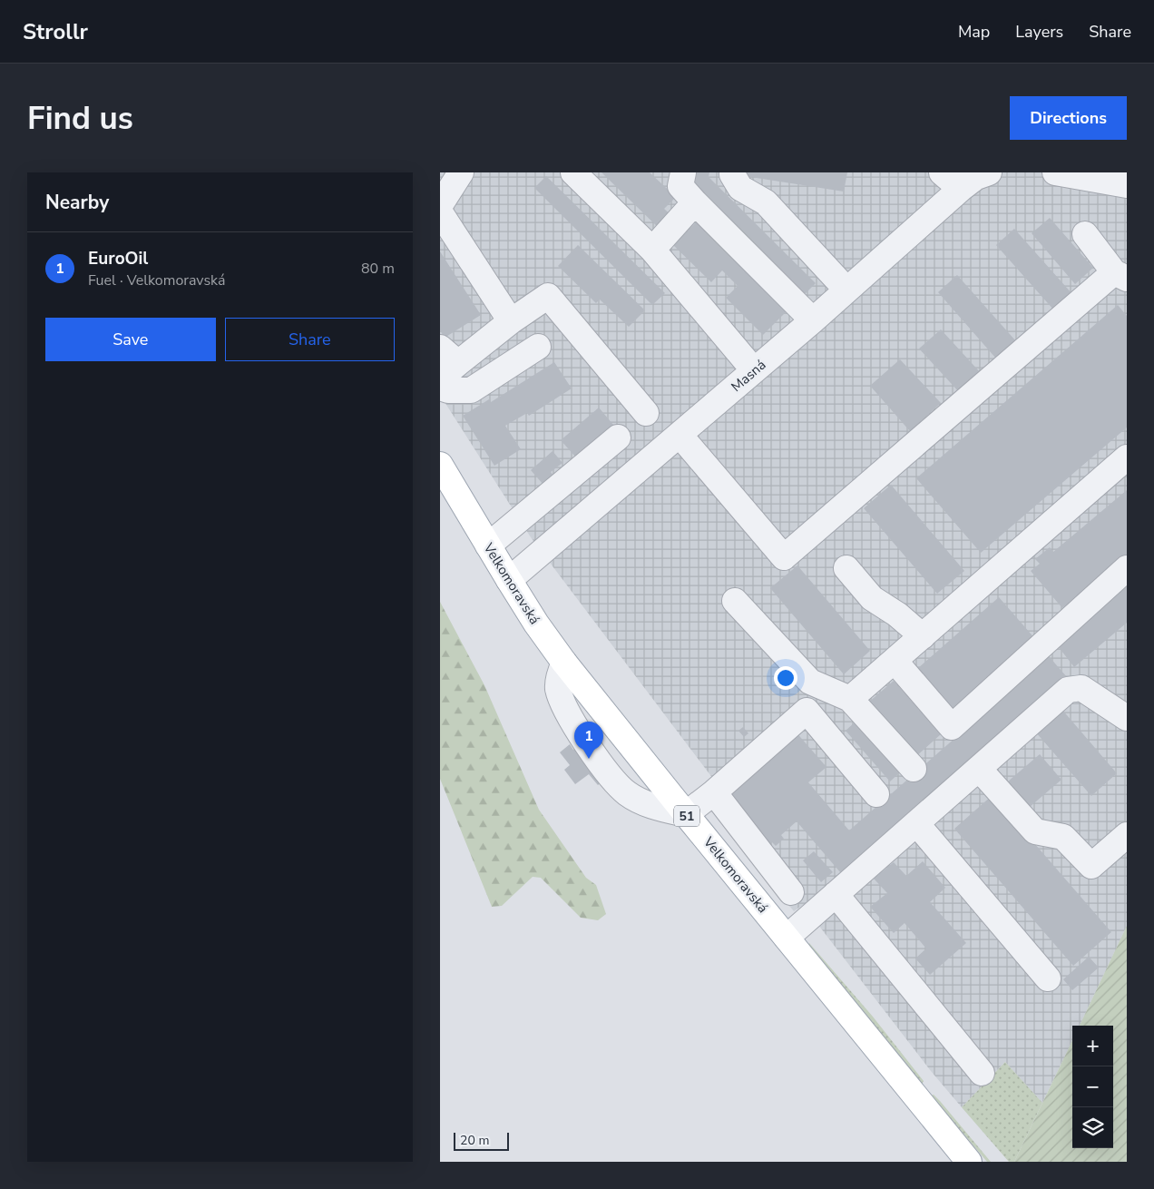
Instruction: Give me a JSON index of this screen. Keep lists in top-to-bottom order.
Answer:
{
  "streets": {
    "main road": ["Velkomoravská", "51"],
    "lane": ["Masná"]
  },
  "crossings": [
    ["Masná", "Velkomoravská"]
  ],
  "scale_bar": "20 m",
  "page": {
    "header": "Strollr",
    "nav": ["Map", "Layers", "Share"],
    "buttons": [
      "Directions",
      ["Save", "Share"]
    ],
    "title": "Find us",
    "heading": "Nearby",
    "list": [
      {
        "mark": "1",
        "name": "EuroOil",
        "note": "Fuel · Velkomoravská",
        "value": "80 m"
      }
    ],
    "pins": "1",
    "map_buttons": ["+", "−"],
    "scale": "20 m"
  }
}
